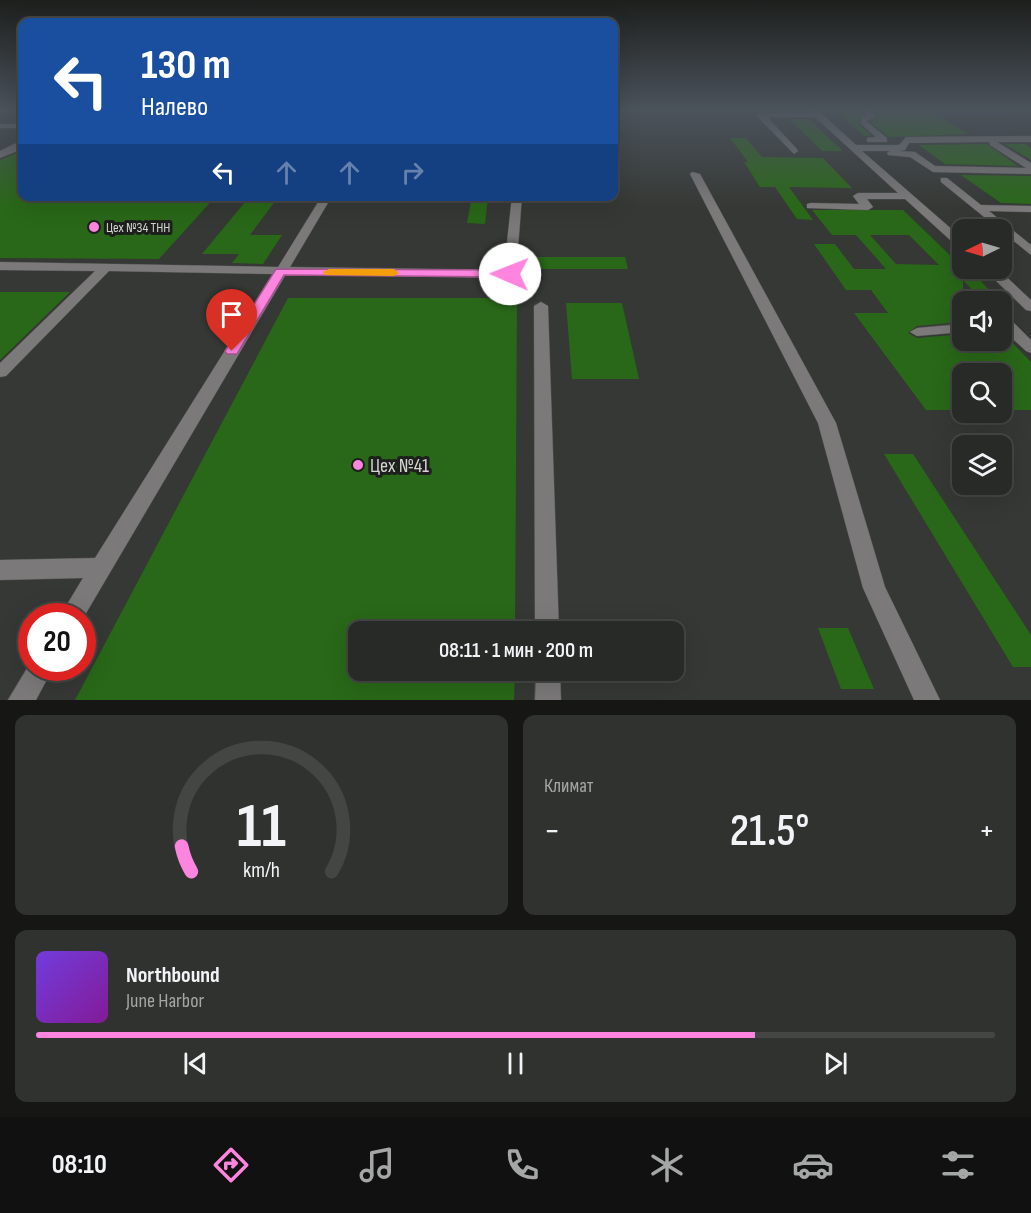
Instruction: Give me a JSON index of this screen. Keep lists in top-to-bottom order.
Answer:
{
  "places": ["Цех №34 ТНН", "Цех №41"],
  "north": "left",
  "page": {
    "turn": ["130 m", "Налево"],
    "limit": "20",
    "trip": "08:11 · 1 мин · 200 m",
    "tile": "Климат",
    "heat": ["−", "21.5°", "+"],
    "song": ["Northbound", "June Harbor"],
    "tabs": "08:10",
    "gauge": ["11", "km/h"]
  }
}
